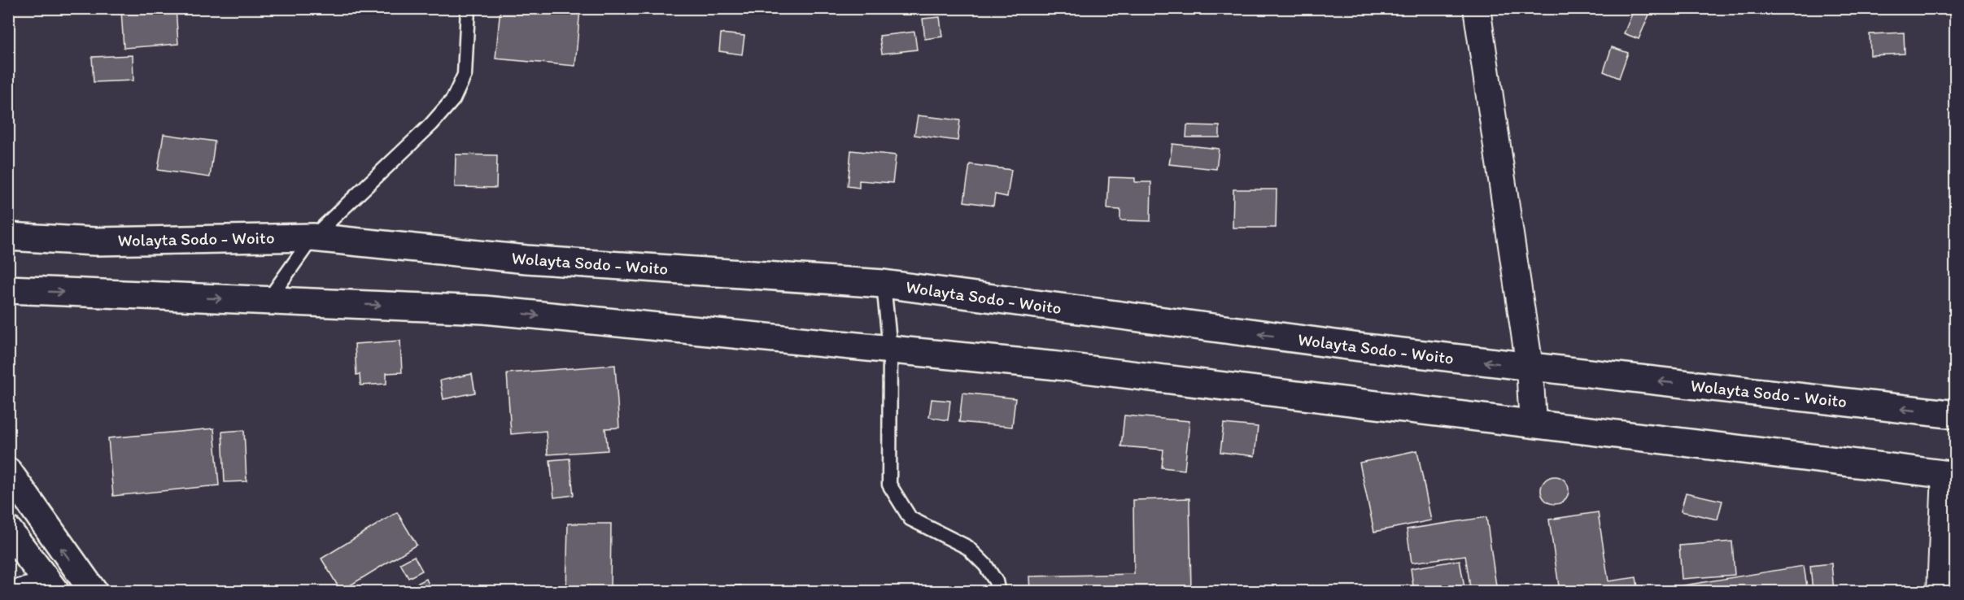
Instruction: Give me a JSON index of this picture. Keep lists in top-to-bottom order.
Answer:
{
  "streets": {
    "highway": ["Wolayta Sodo - Woito"]
  }
}
